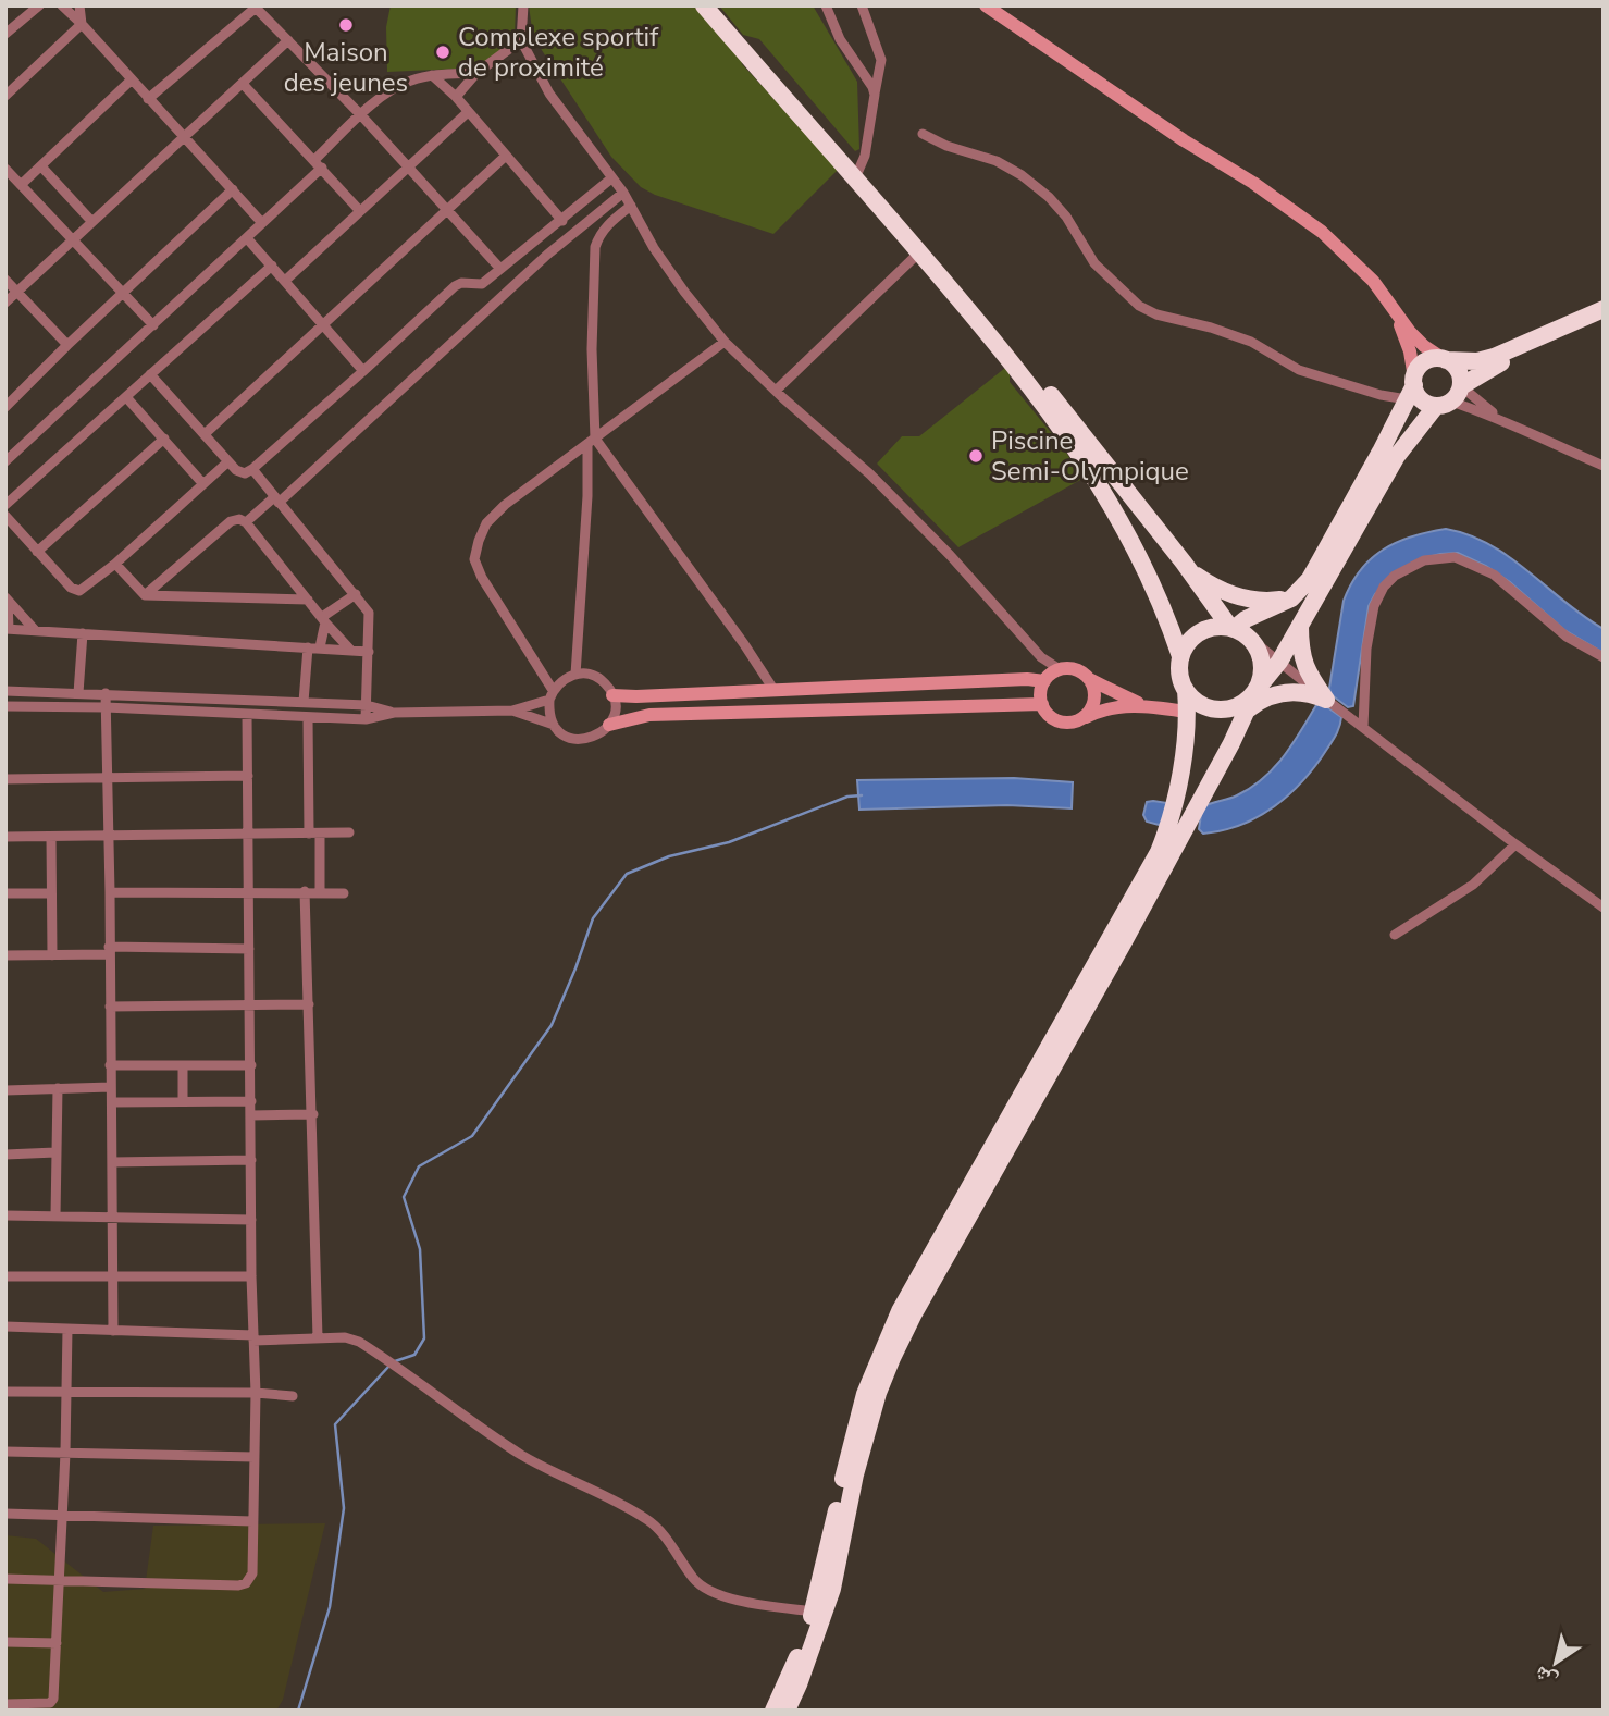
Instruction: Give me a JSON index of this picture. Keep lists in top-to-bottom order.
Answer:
{
  "places": ["Maison des jeunes", "Complexe sportif de proximité", "Piscine Semi-Olympique"],
  "north": "bottom left"
}
